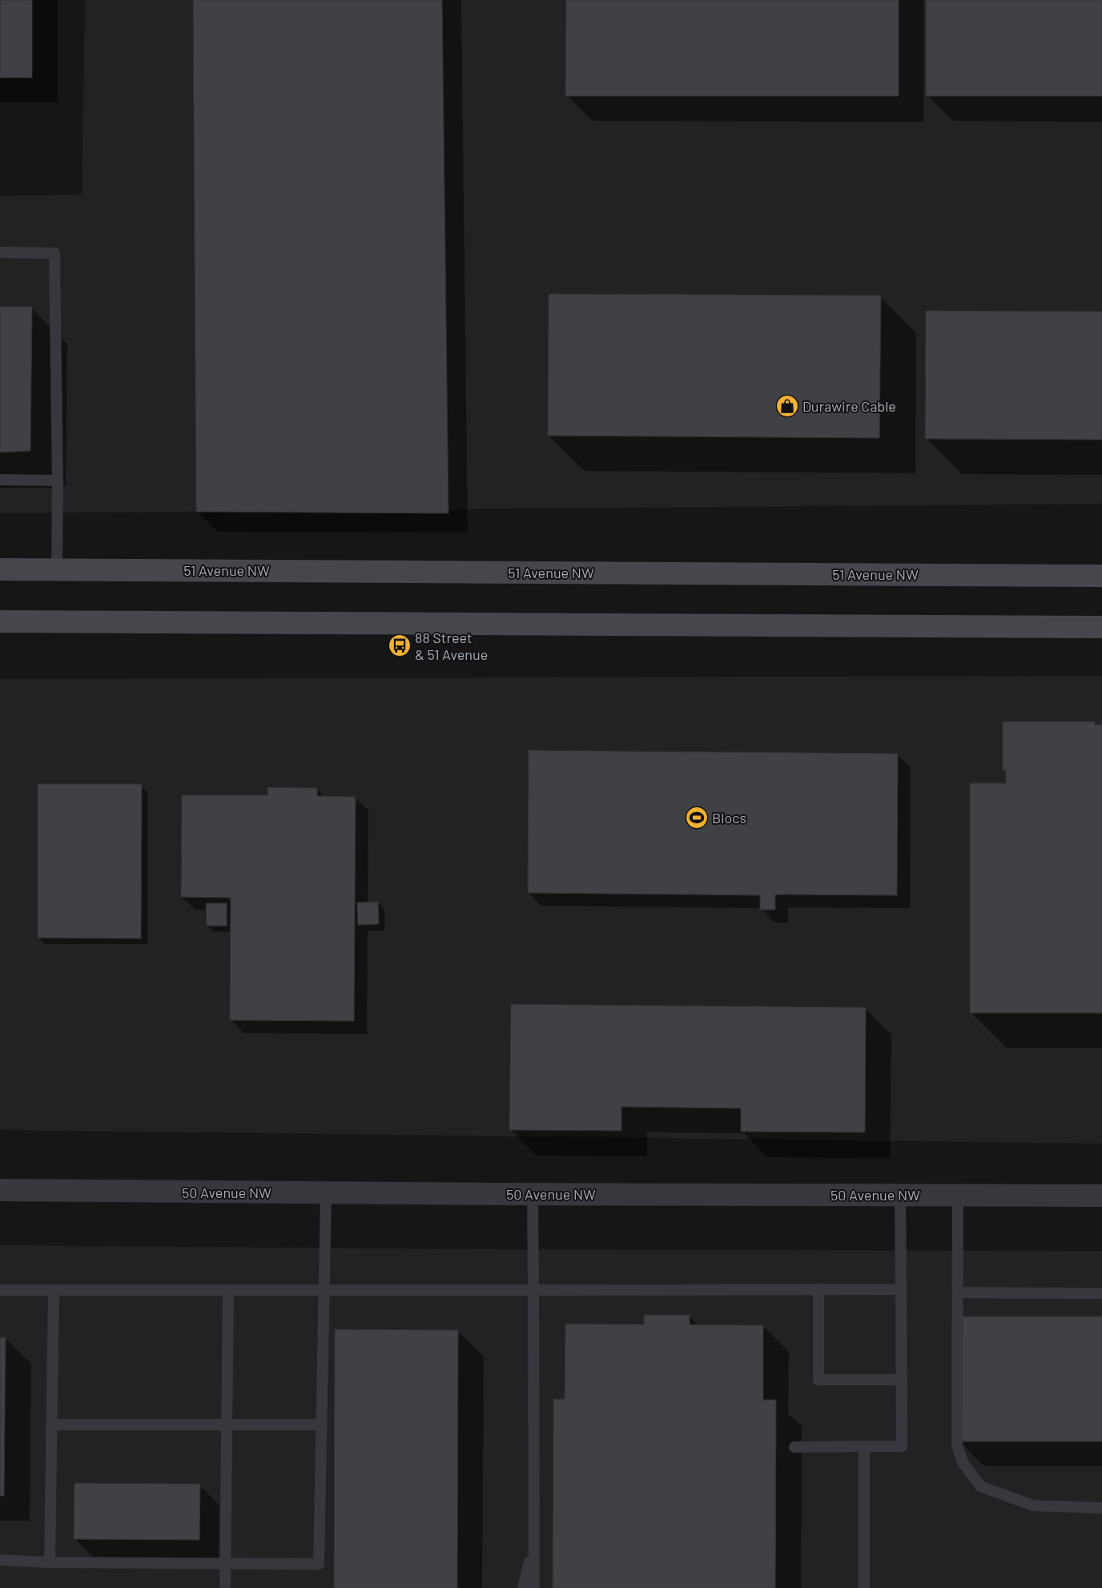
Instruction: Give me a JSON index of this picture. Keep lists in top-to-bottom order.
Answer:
{
  "streets": {
    "main road": ["51 Avenue NW"],
    "street": ["50 Avenue NW"]
  },
  "places": {
    "shop": ["Durawire Cable"],
    "bus stop": ["88 Street & 51 Avenue"],
    "sports": ["Blocs"]
  }
}
